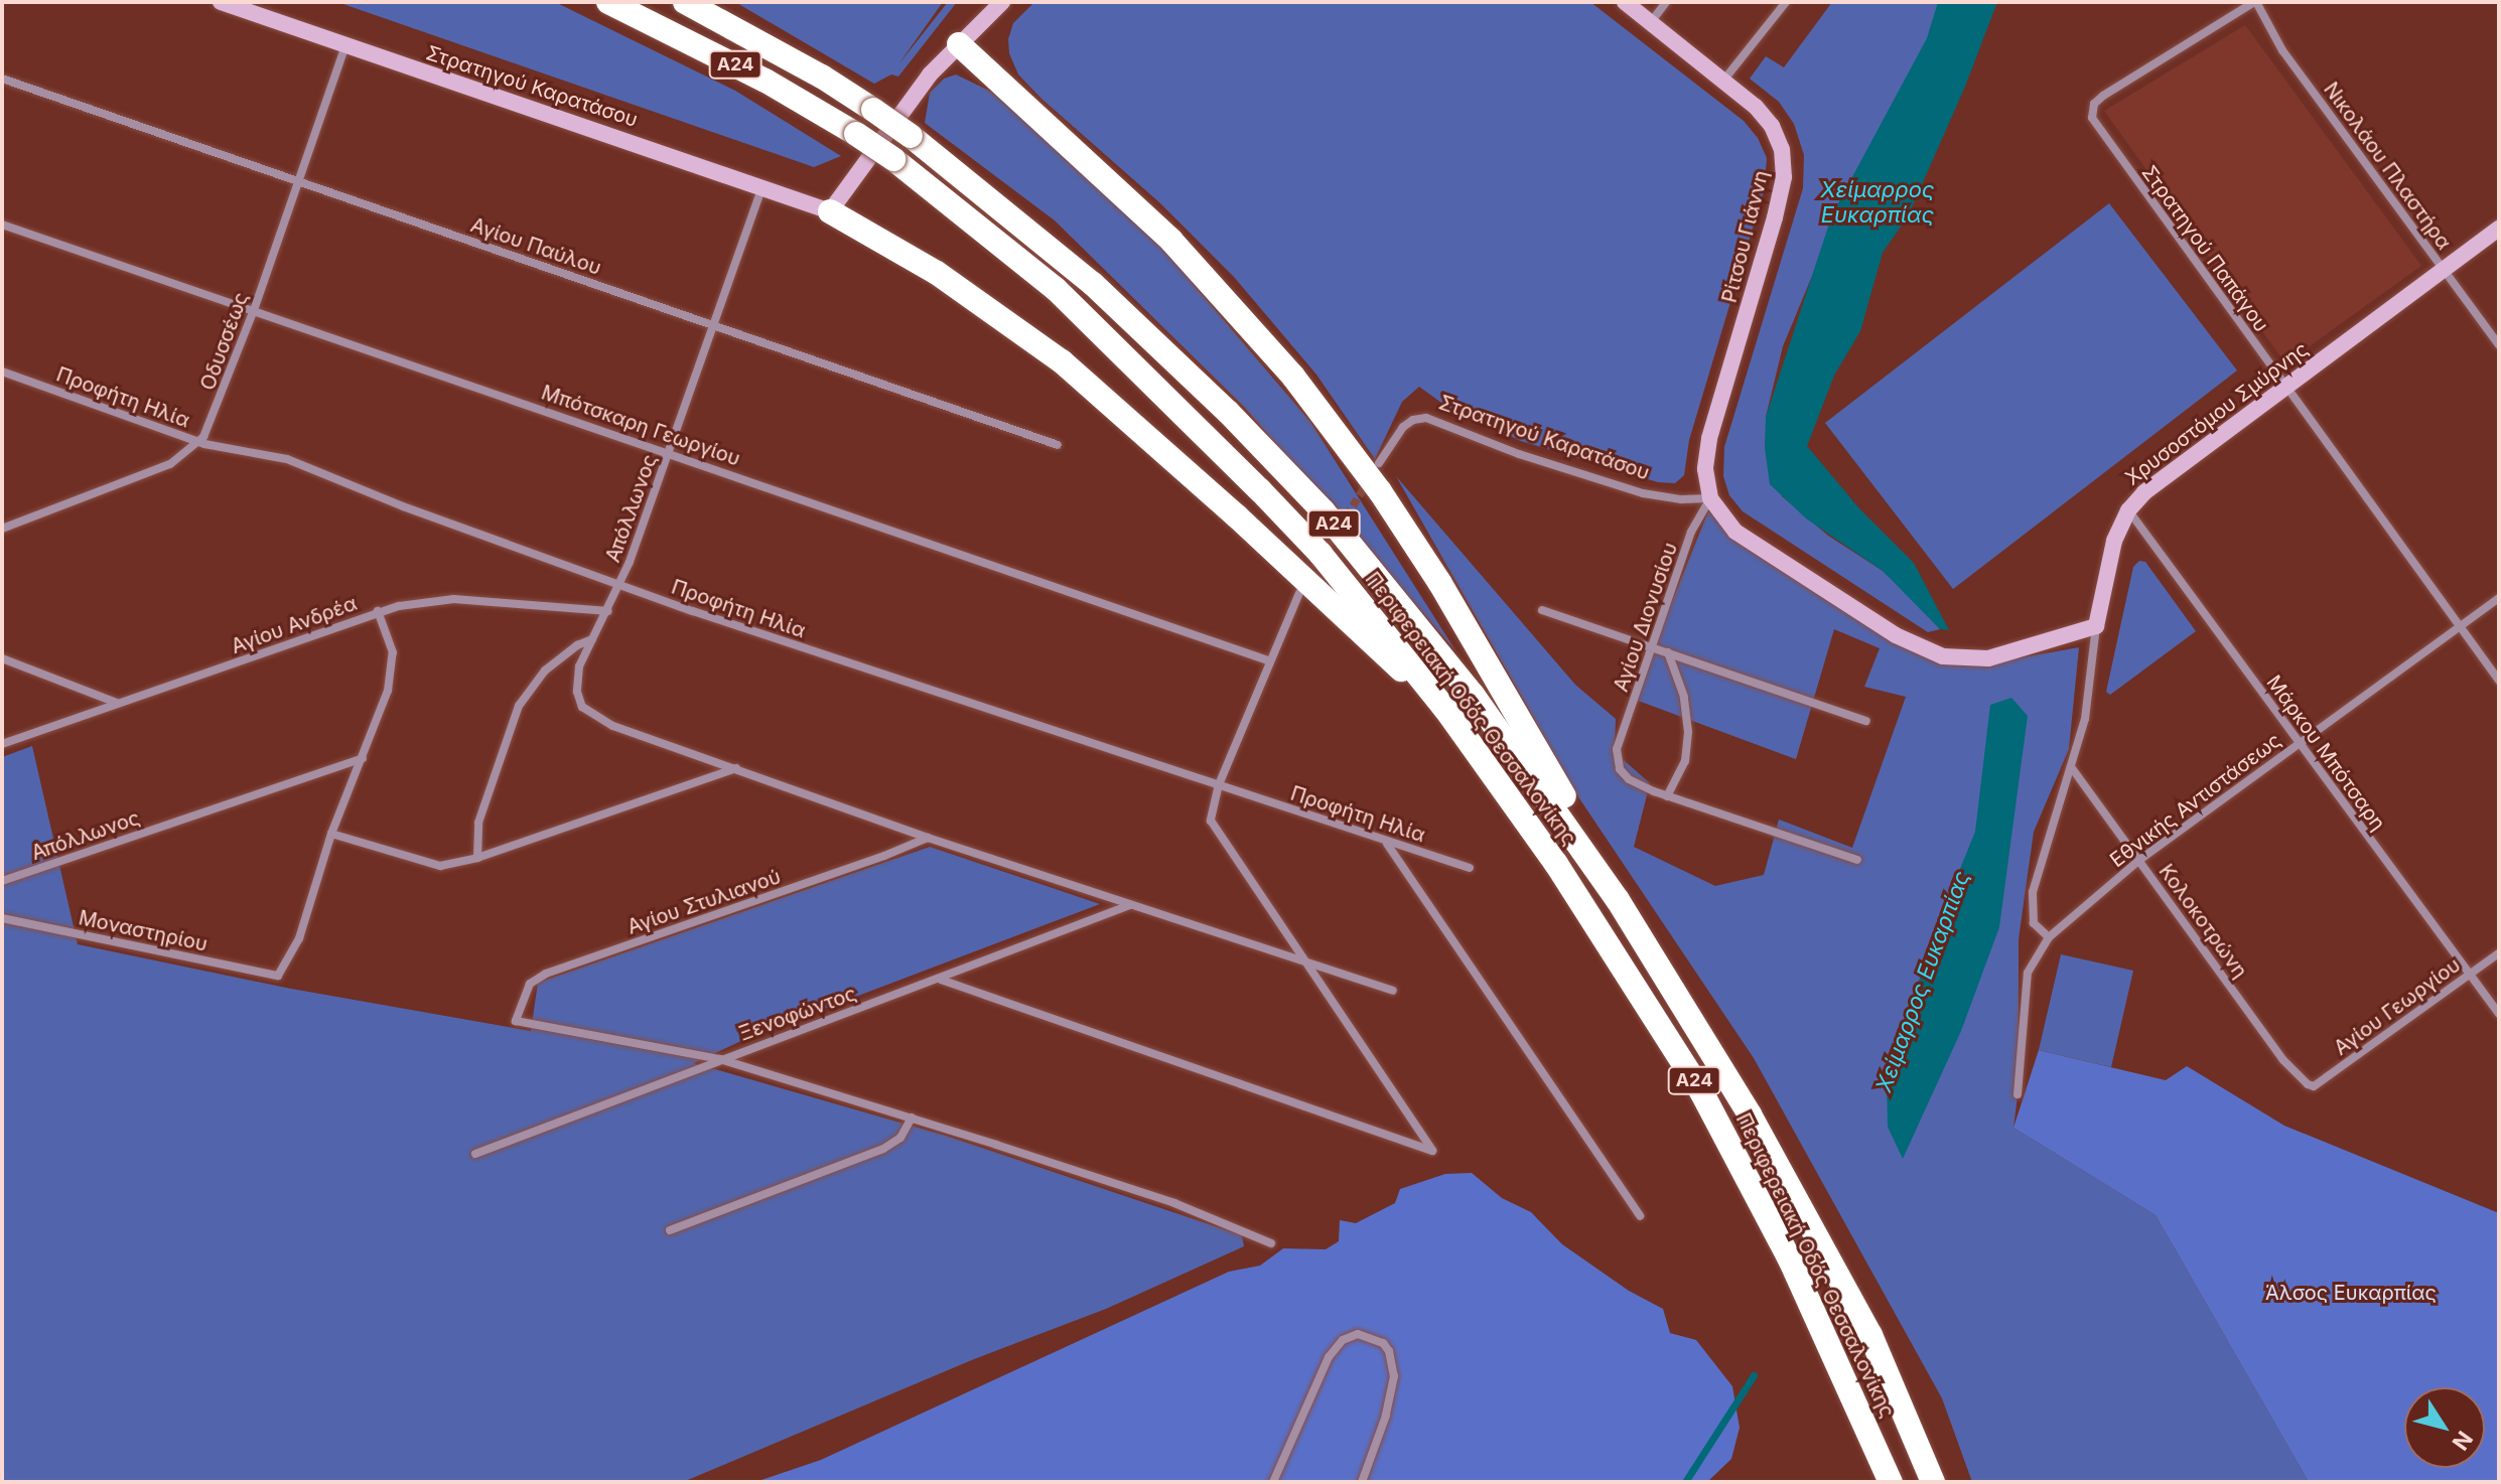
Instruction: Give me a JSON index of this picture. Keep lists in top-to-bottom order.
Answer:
{
  "streets": {
    "highway": ["Α24", "Περιφερειακή Οδός Θεσσαλονίκης"],
    "street": [
      "Στρατηγού Καρατάσου",
      "Νικολάου Πλαστήρα",
      "Ρίτσου Γιάννη",
      "Αγίου Παύλου",
      "Στρατηγού Παπάγου",
      "Οδυσσέως",
      "Προφήτη Ηλία",
      "Χρυσοστόμου Σμύρνης",
      "Μπότσκαρη Γεωργίου",
      "Απόλλωνος",
      "Αγίου Διονυσίου",
      "Αγίου Ανδρέα",
      "Μάρκου Μπότσαρη",
      "Εθνικής Αντιστάσεως",
      "Αγίου Στυλιανού",
      "Κολοκοτρώνη",
      "Μοναστηρίου",
      "Αγίου Γεωργίου",
      "Ξενοφώντος"
    ]
  },
  "crossings": [
    ["Στρατηγού Καρατάσου", "Ρίτσου Γιάννη"],
    ["Στρατηγού Καρατάσου", "Οδυσσέως"],
    ["Στρατηγού Καρατάσου", "Απόλλωνος"],
    ["Στρατηγού Καρατάσου", "Αγίου Διονυσίου"],
    ["Νικολάου Πλαστήρα", "Στρατηγού Παπάγου"],
    ["Νικολάου Πλαστήρα", "Χρυσοστόμου Σμύρνης"],
    ["Ρίτσου Γιάννη", "Αγίου Διονυσίου"],
    ["Αγίου Παύλου", "Οδυσσέως"],
    ["Αγίου Παύλου", "Απόλλωνος"],
    ["Στρατηγού Παπάγου", "Χρυσοστόμου Σμύρνης"],
    ["Στρατηγού Παπάγου", "Εθνικής Αντιστάσεως"],
    ["Οδυσσέως", "Προφήτη Ηλία"],
    ["Οδυσσέως", "Μπότσκαρη Γεωργίου"],
    ["Προφήτη Ηλία", "Απόλλωνος"],
    ["Χρυσοστόμου Σμύρνης", "Μάρκου Μπότσαρη"],
    ["Χρυσοστόμου Σμύρνης", "Εθνικής Αντιστάσεως"],
    ["Χρυσοστόμου Σμύρνης", "Κολοκοτρώνη"],
    ["Μπότσκαρη Γεωργίου", "Απόλλωνος"],
    ["Απόλλωνος", "Αγίου Ανδρέα"],
    ["Μάρκου Μπότσαρη", "Εθνικής Αντιστάσεως"],
    ["Μάρκου Μπότσαρη", "Αγίου Γεωργίου"],
    ["Εθνικής Αντιστάσεως", "Κολοκοτρώνη"],
    ["Αγίου Στυλιανού", "Ξενοφώντος"],
    ["Κολοκοτρώνη", "Αγίου Γεωργίου"]
  ],
  "water": ["Χείμαρρος Ευκαρπίας"],
  "parks": ["Άλσος Ευκαρπίας"],
  "north": "bottom right"
}
